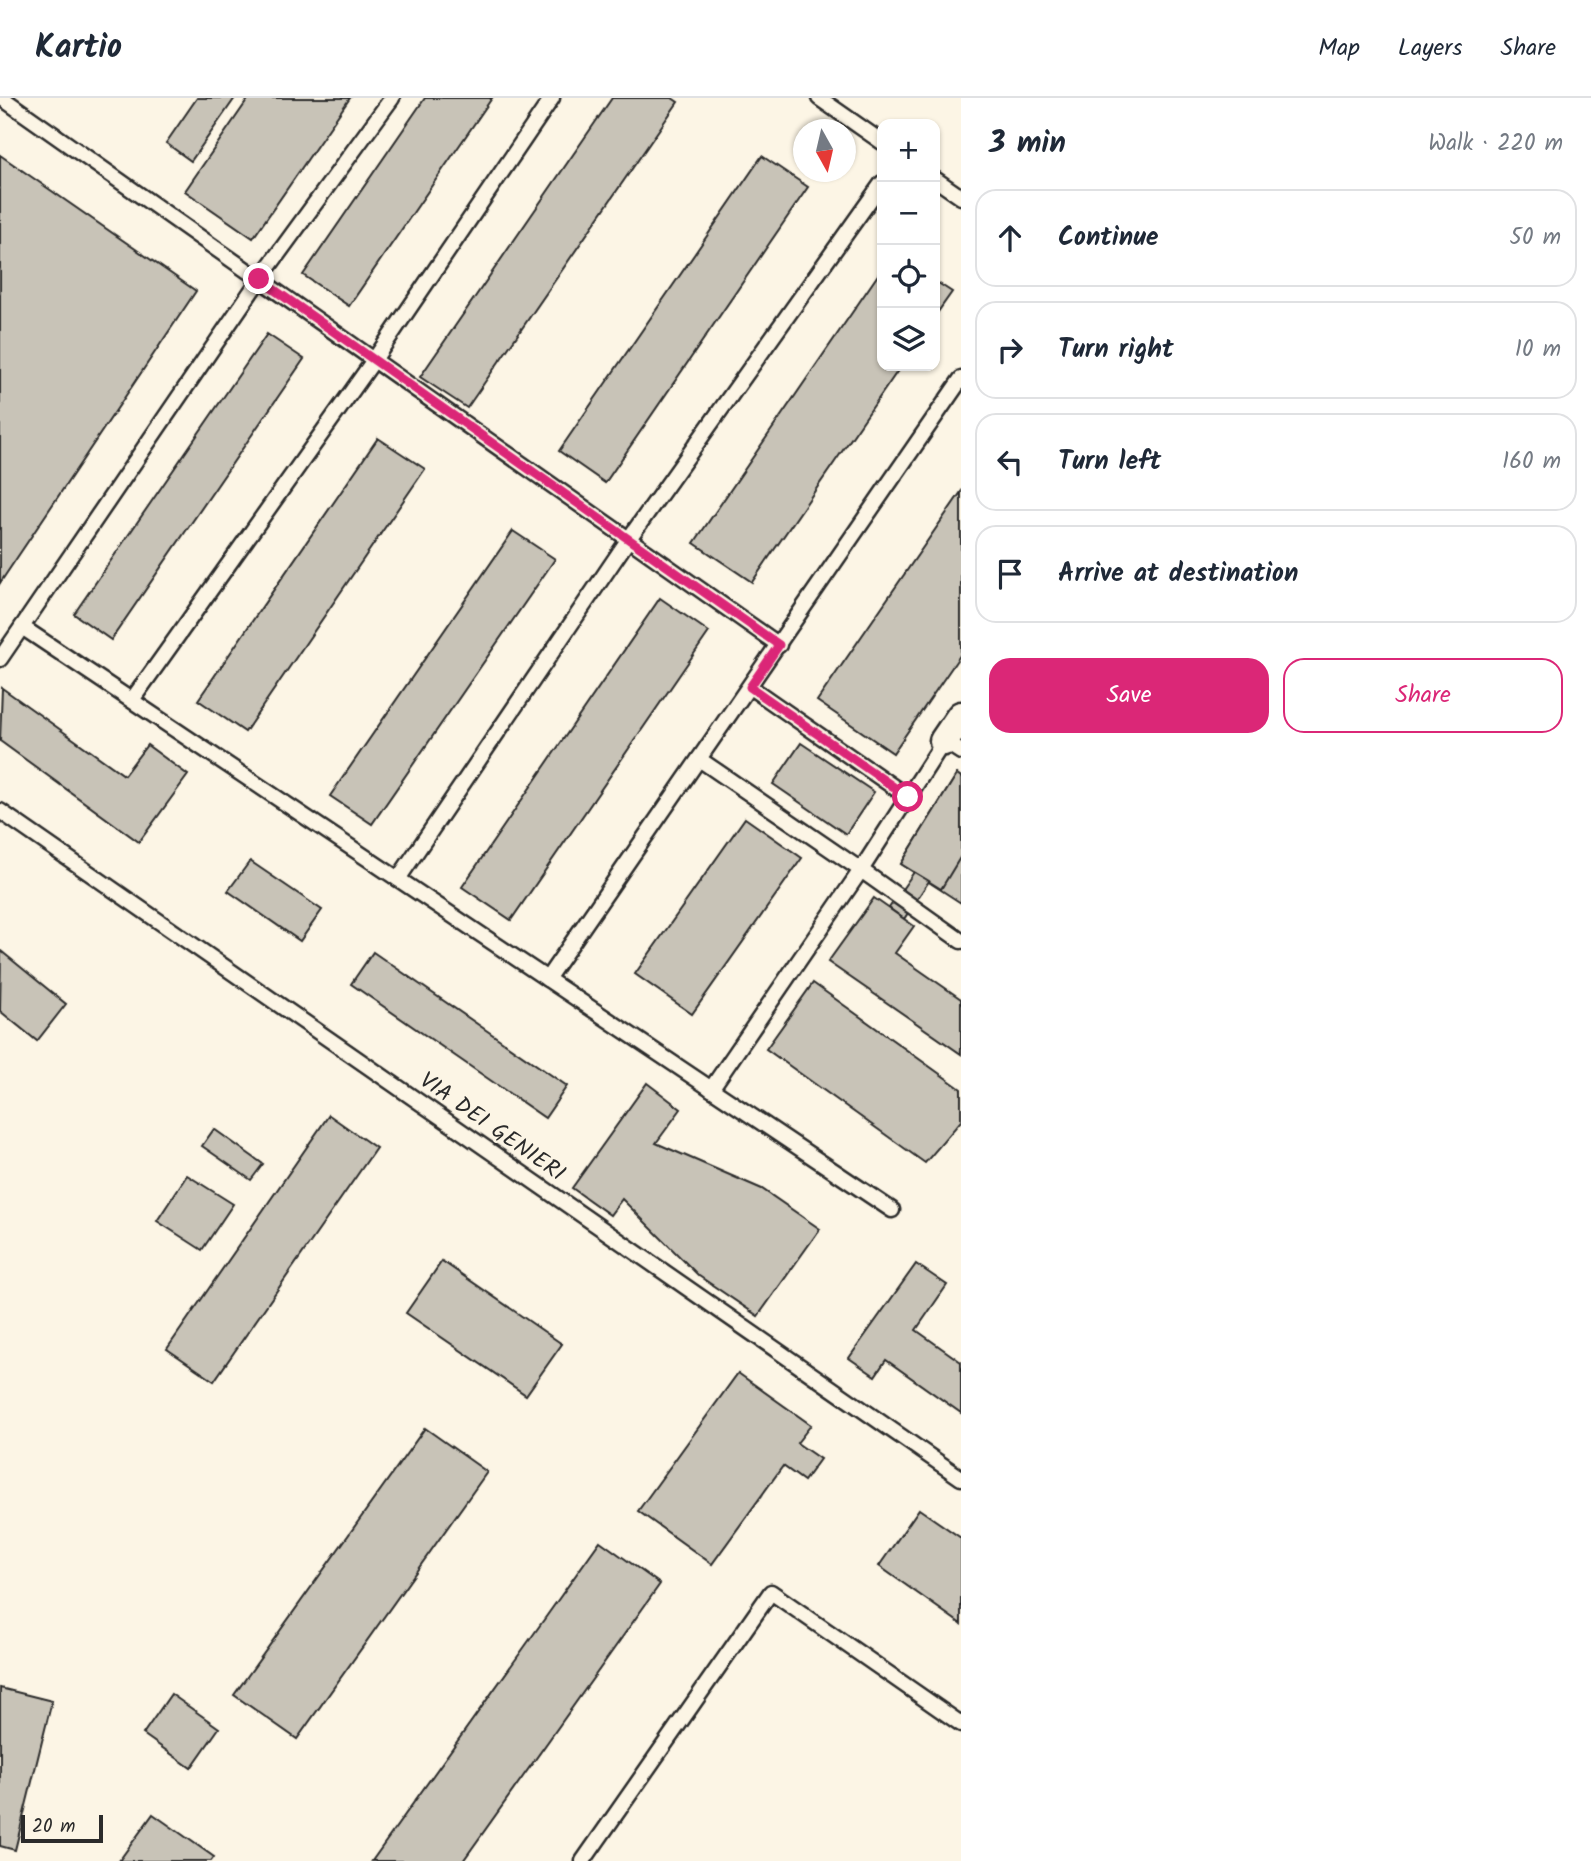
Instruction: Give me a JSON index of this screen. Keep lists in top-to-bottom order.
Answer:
{
  "streets": {
    "lane": ["VIA DEI GENIERI"]
  },
  "scale_bar": "20 m",
  "north": "bottom",
  "page": {
    "header": "Kartio",
    "nav": ["Map", "Layers", "Share"],
    "heading": ["3 min", "Walk · 220 m"],
    "map_buttons": ["+", "−"],
    "list": [
      ["Continue", "50 m"],
      ["Turn right", "10 m"],
      ["Turn left", "160 m"],
      "Arrive at destination"
    ],
    "buttons": ["Save", "Share"],
    "scale": "20 m"
  }
}
